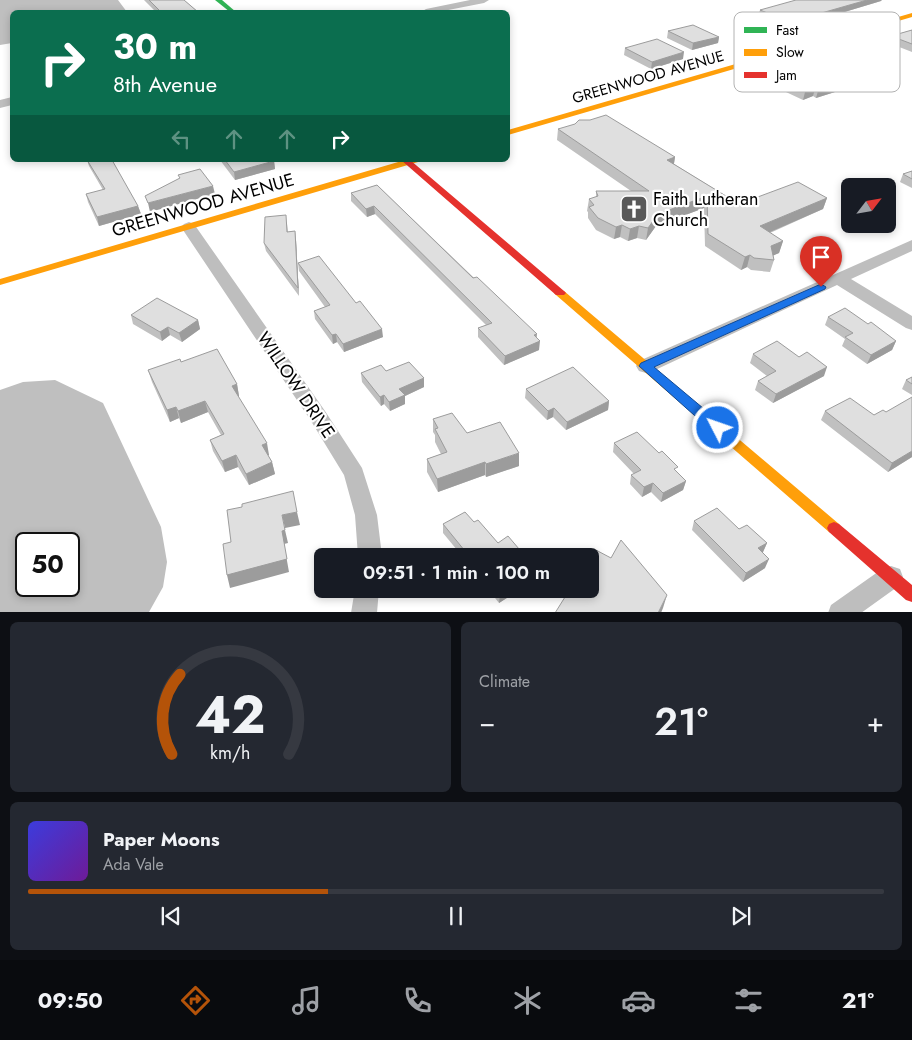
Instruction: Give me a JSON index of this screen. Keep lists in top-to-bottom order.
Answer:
{
  "streets": {
    "street": ["GREENWOOD AVENUE", "WILLOW DRIVE"]
  },
  "crossings": [
    ["GREENWOOD AVENUE", "WILLOW DRIVE"]
  ],
  "places": {
    "church": ["Faith Lutheran Church"]
  },
  "legend": ["Fast", "Slow", "Jam"],
  "north": "top right",
  "page": {
    "turn": ["30 m", "8th Avenue"],
    "limit": "50",
    "trip": "09:51 · 1 min · 100 m",
    "tile": "Climate",
    "heat": ["−", "21°", "+"],
    "song": ["Paper Moons", "Ada Vale"],
    "tabs": ["09:50", "21°"],
    "gauge": ["42", "km/h"]
  }
}
